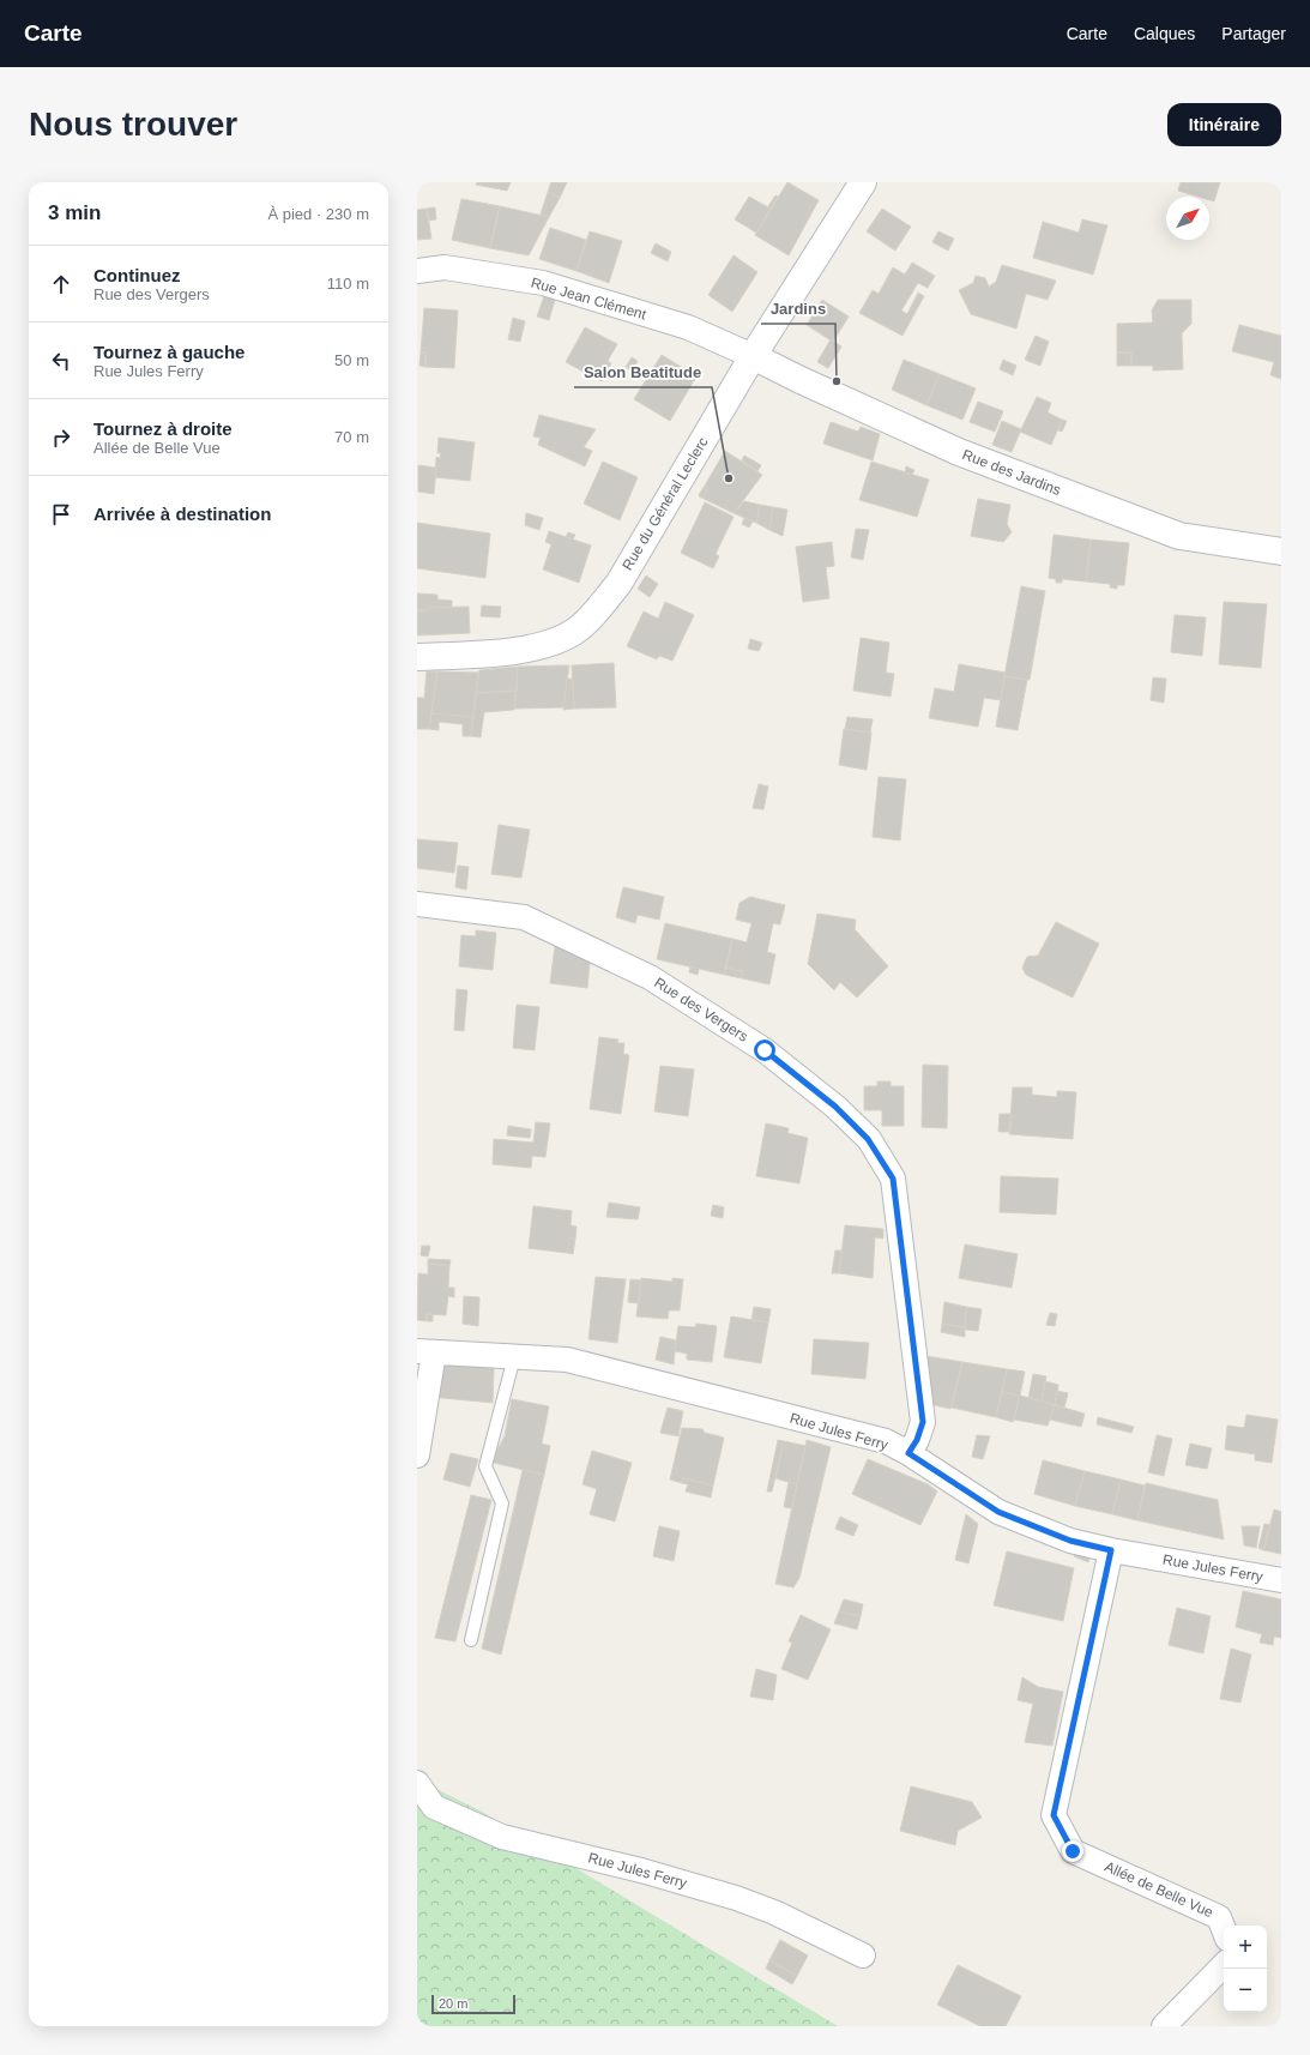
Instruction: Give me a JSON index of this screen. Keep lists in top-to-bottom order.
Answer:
{
  "streets": {
    "main road": ["Rue des Jardins", "Rue du Général Leclerc"],
    "street": [
      "Rue Jean Clément",
      "Rue des Vergers",
      "Rue Jules Ferry",
      "Allée de Belle Vue"
    ]
  },
  "crossings": [
    ["Rue Jean Clément", "Rue des Jardins"],
    ["Rue Jean Clément", "Rue du Général Leclerc"],
    ["Rue des Jardins", "Rue du Général Leclerc"],
    ["Rue des Vergers", "Rue Jules Ferry"],
    ["Rue Jules Ferry", "Allée de Belle Vue"]
  ],
  "places": ["Jardins", "Salon Beatitude"],
  "scale_bar": "20 m",
  "north": "top right",
  "page": {
    "header": "Carte",
    "nav": ["Carte", "Calques", "Partager"],
    "buttons": "Itinéraire",
    "title": "Nous trouver",
    "heading": ["3 min", "À pied · 230 m"],
    "list": [
      ["Continuez", "Rue des Vergers", "110 m"],
      ["Tournez à gauche", "Rue Jules Ferry", "50 m"],
      ["Tournez à droite", "Allée de Belle Vue", "70 m"],
      "Arrivée à destination"
    ],
    "map_buttons": ["+", "−"],
    "scale": "20 m"
  }
}
